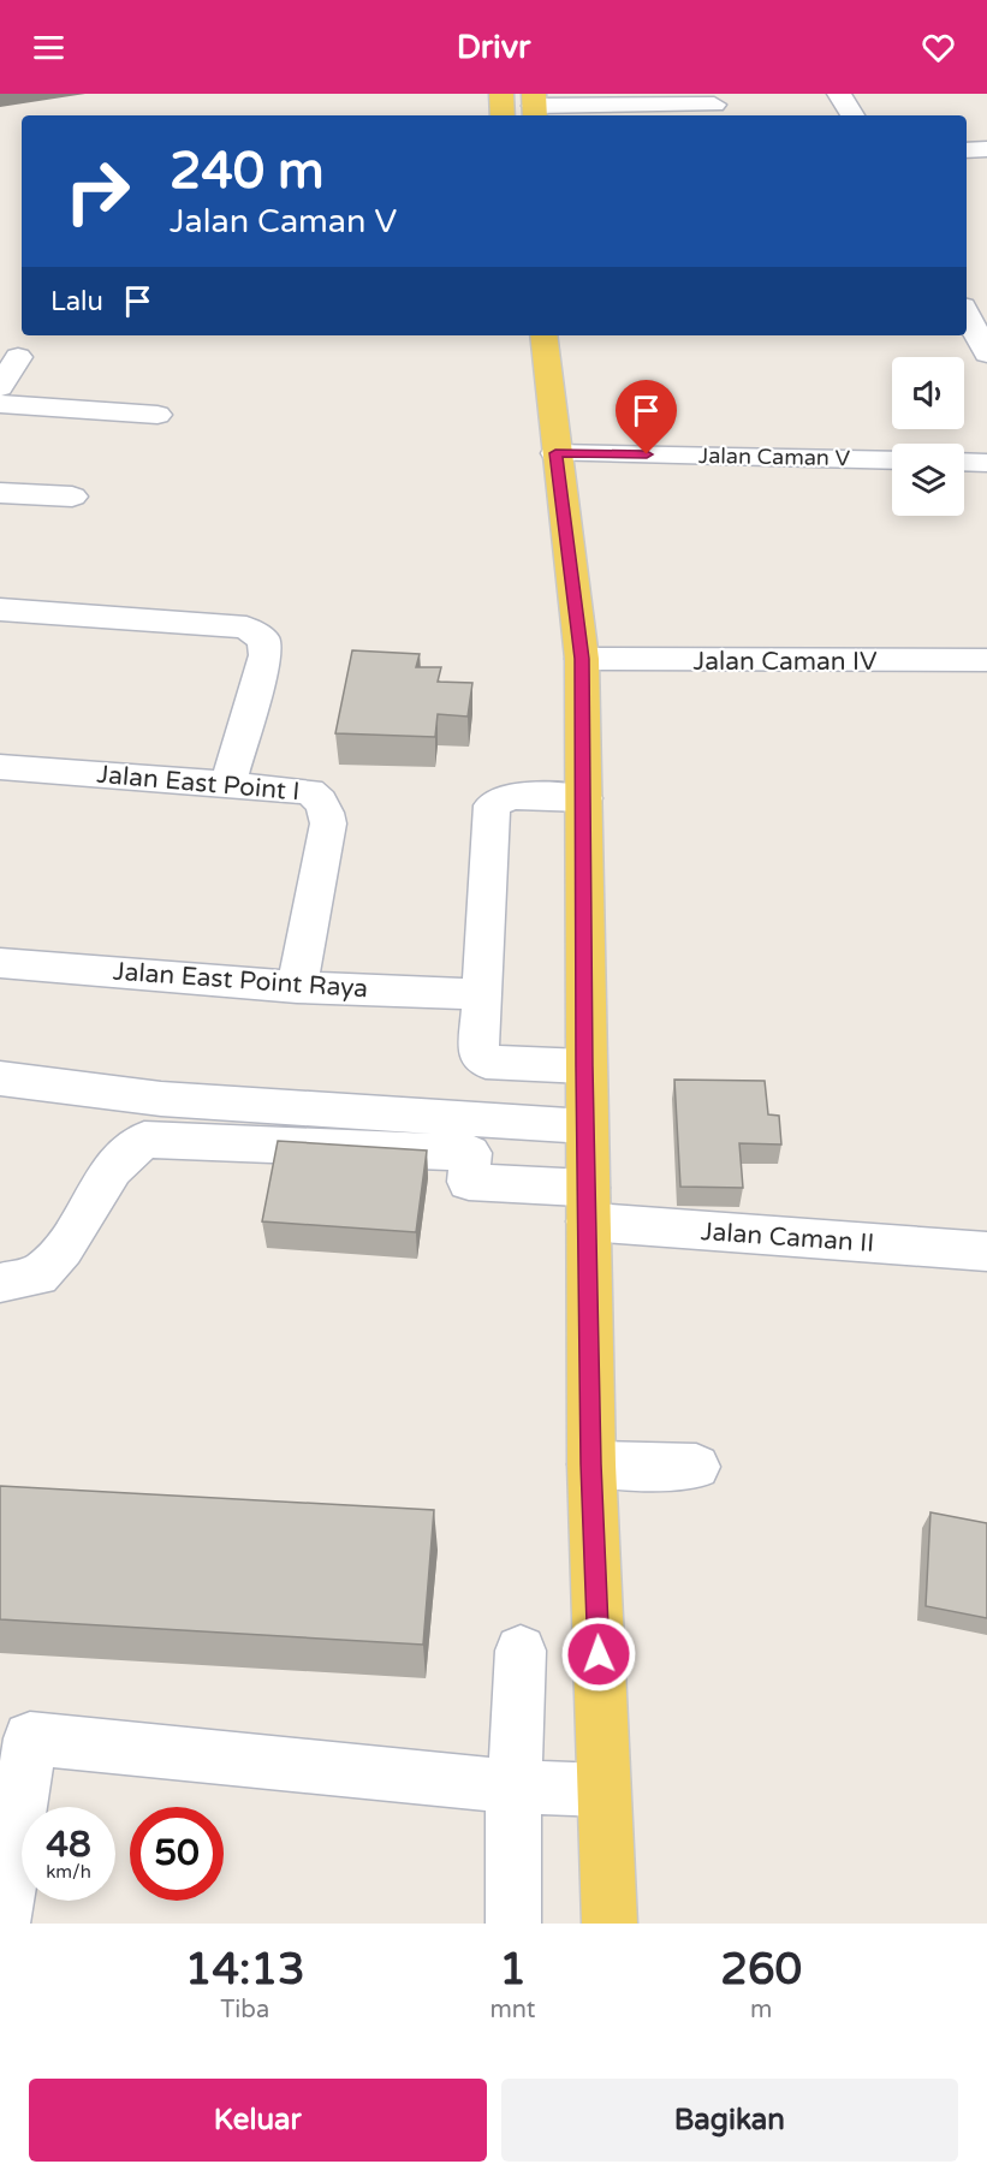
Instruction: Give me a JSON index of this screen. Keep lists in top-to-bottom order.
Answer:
{
  "streets": {
    "street": [
      "Jalan Caman V",
      "Jalan Caman IV",
      "Jalan East Point I",
      "Jalan East Point Raya",
      "Jalan Caman II"
    ]
  },
  "crossings": [
    ["Jalan East Point I", "Jalan East Point Raya"]
  ],
  "page": {
    "header": "Drivr",
    "turn": ["240 m", "Jalan Caman V"],
    "then": "Lalu",
    "speed": "48 km/h",
    "limit": "50",
    "eta": [
      "14:13",
      "Tiba",
      "1",
      "mnt",
      "260",
      "m"
    ],
    "buttons": ["Keluar", "Bagikan"]
  }
}
